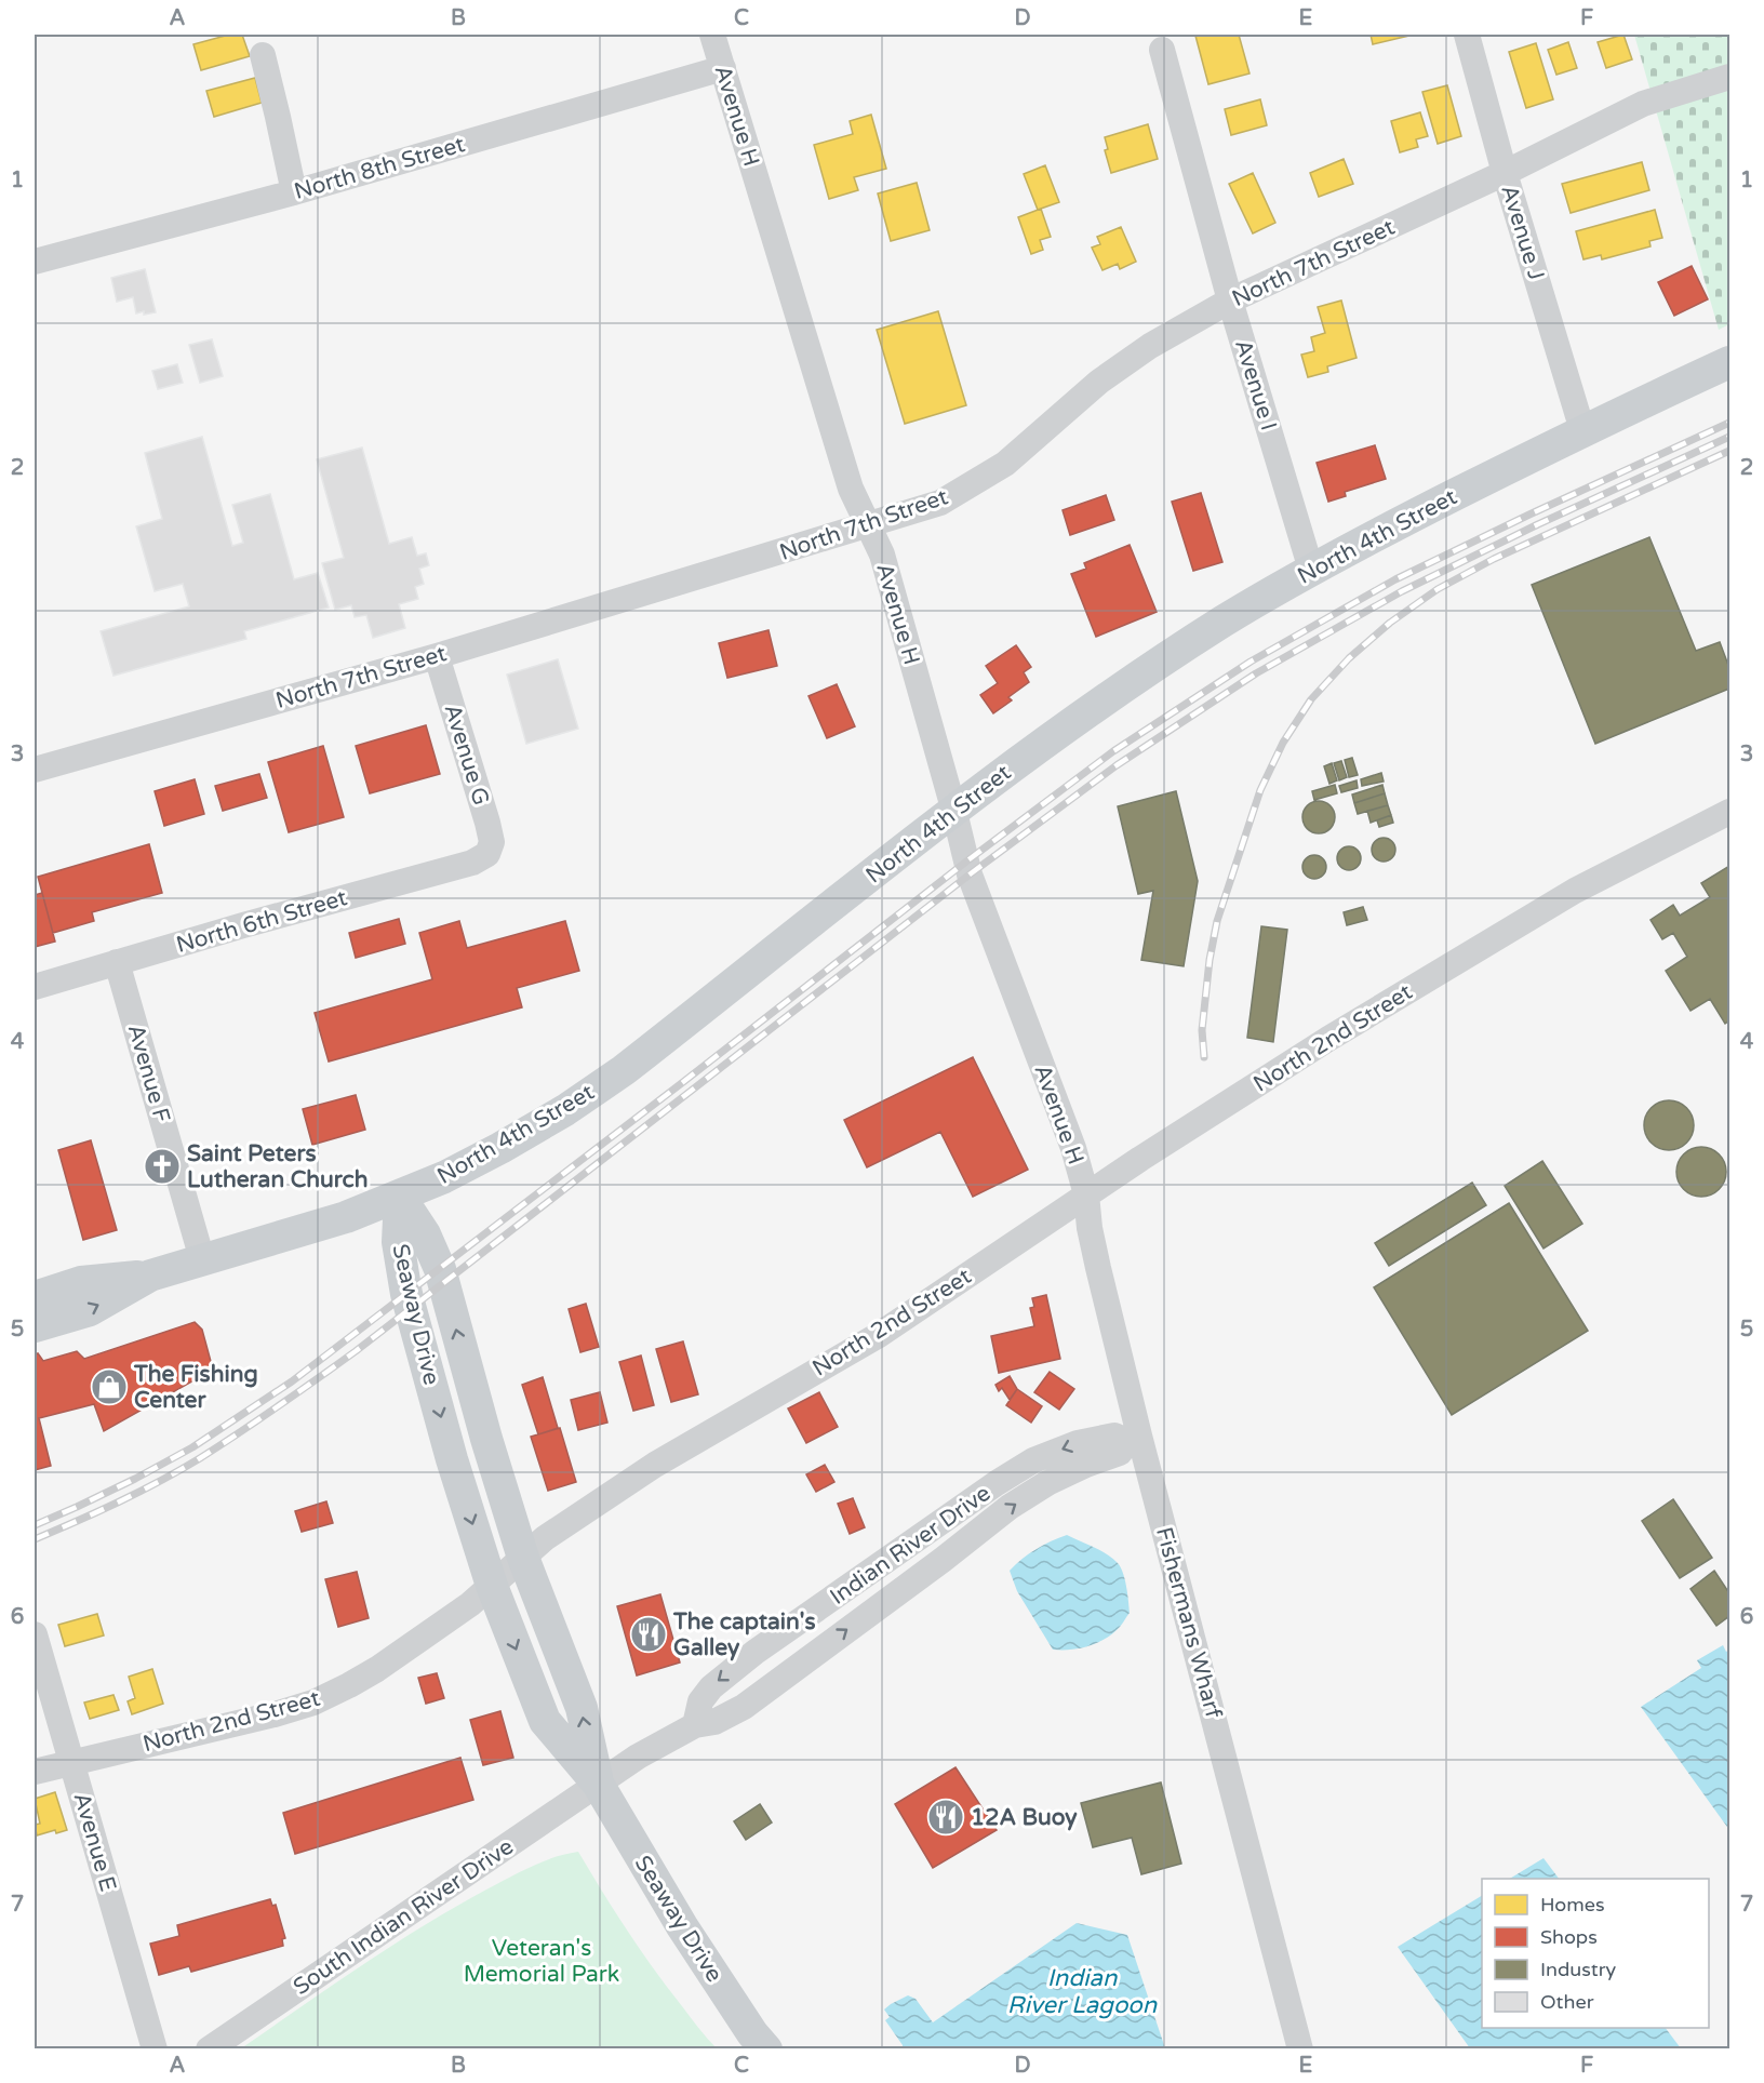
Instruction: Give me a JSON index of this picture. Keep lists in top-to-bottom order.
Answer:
{
  "streets": {
    "main road": ["North 4th Street", "Seaway Drive"],
    "street": [
      "Avenue H",
      "North 8th Street",
      "Avenue J",
      "North 7th Street",
      "Avenue I",
      "Avenue G",
      "North 6th Street",
      "North 2nd Street",
      "Avenue F",
      "Indian River Drive",
      "Fishermans Wharf",
      "Avenue E",
      "South Indian River Drive"
    ]
  },
  "crossings": [
    ["Avenue H", "North 8th Street"],
    ["Avenue H", "North 7th Street"],
    ["Avenue H", "North 4th Street"],
    ["Avenue H", "North 2nd Street"],
    ["Avenue H", "Fishermans Wharf"],
    ["Avenue J", "North 7th Street"],
    ["Avenue J", "North 4th Street"],
    ["North 7th Street", "Avenue I"],
    ["North 7th Street", "Avenue G"],
    ["Avenue I", "North 4th Street"],
    ["North 4th Street", "Avenue F"],
    ["North 4th Street", "Seaway Drive"],
    ["Avenue G", "North 6th Street"],
    ["North 6th Street", "Avenue F"],
    ["North 2nd Street", "Seaway Drive"],
    ["North 2nd Street", "Fishermans Wharf"],
    ["North 2nd Street", "Avenue E"],
    ["Seaway Drive", "Indian River Drive"],
    ["Seaway Drive", "South Indian River Drive"],
    ["Indian River Drive", "Fishermans Wharf"],
    ["Indian River Drive", "South Indian River Drive"]
  ],
  "water": ["Indian River Lagoon"],
  "parks": ["Veteran's Memorial Park"],
  "places": {
    "church": ["Saint Peters Lutheran Church"],
    "shop": ["The Fishing Center"],
    "restaurant": ["The captain's Galley", "12A Buoy"]
  },
  "legend": [
    "Homes",
    "Shops",
    "Industry",
    "Other"
  ],
  "grid": {
    "columns": [
      "A",
      "B",
      "C",
      "D",
      "E",
      "F"
    ],
    "rows": [
      "1",
      "2",
      "3",
      "4",
      "5",
      "6",
      "7"
    ]
  }
}
